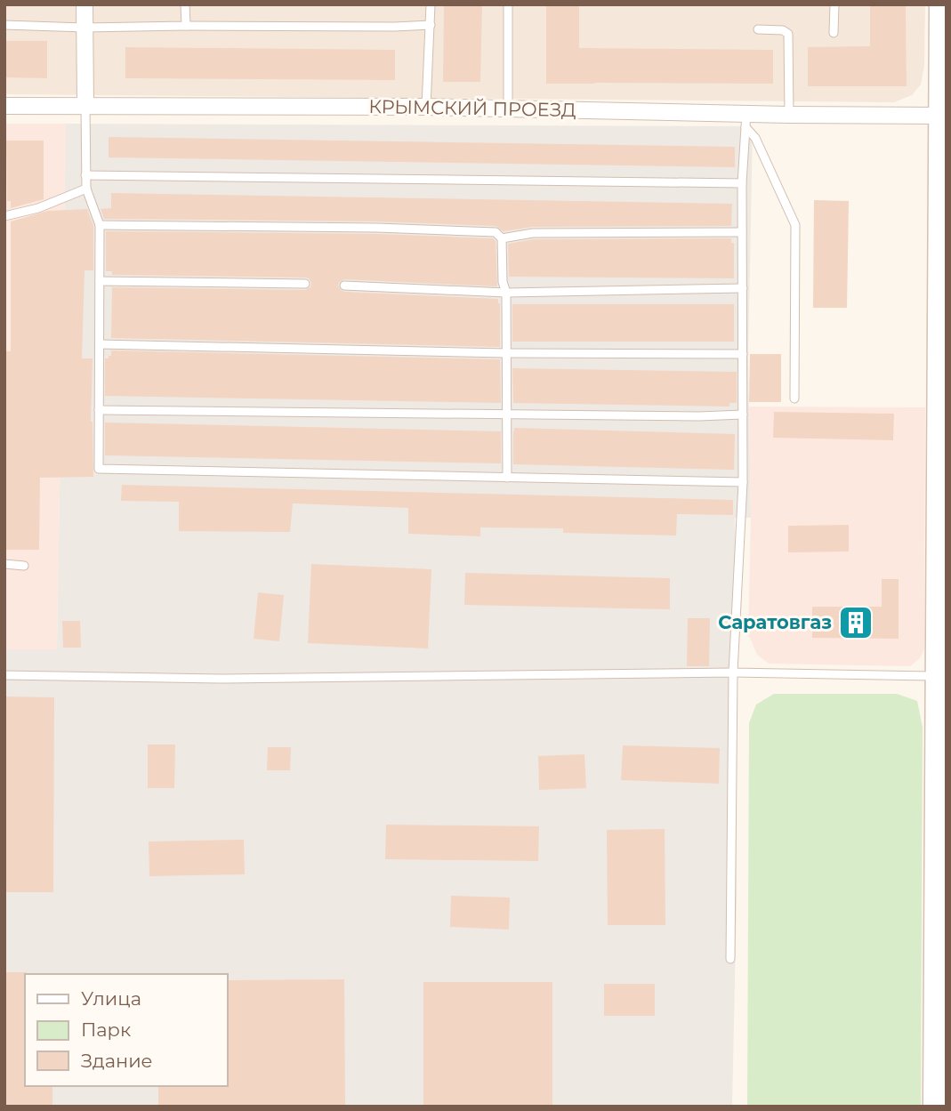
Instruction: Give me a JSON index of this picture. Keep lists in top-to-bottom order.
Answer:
{
  "streets": {
    "street": ["КРЫМСКИЙ ПРОЕЗД"]
  },
  "places": {
    "building": ["Саратовгаз"]
  },
  "legend": ["Улица", "Парк", "Здание"]
}
